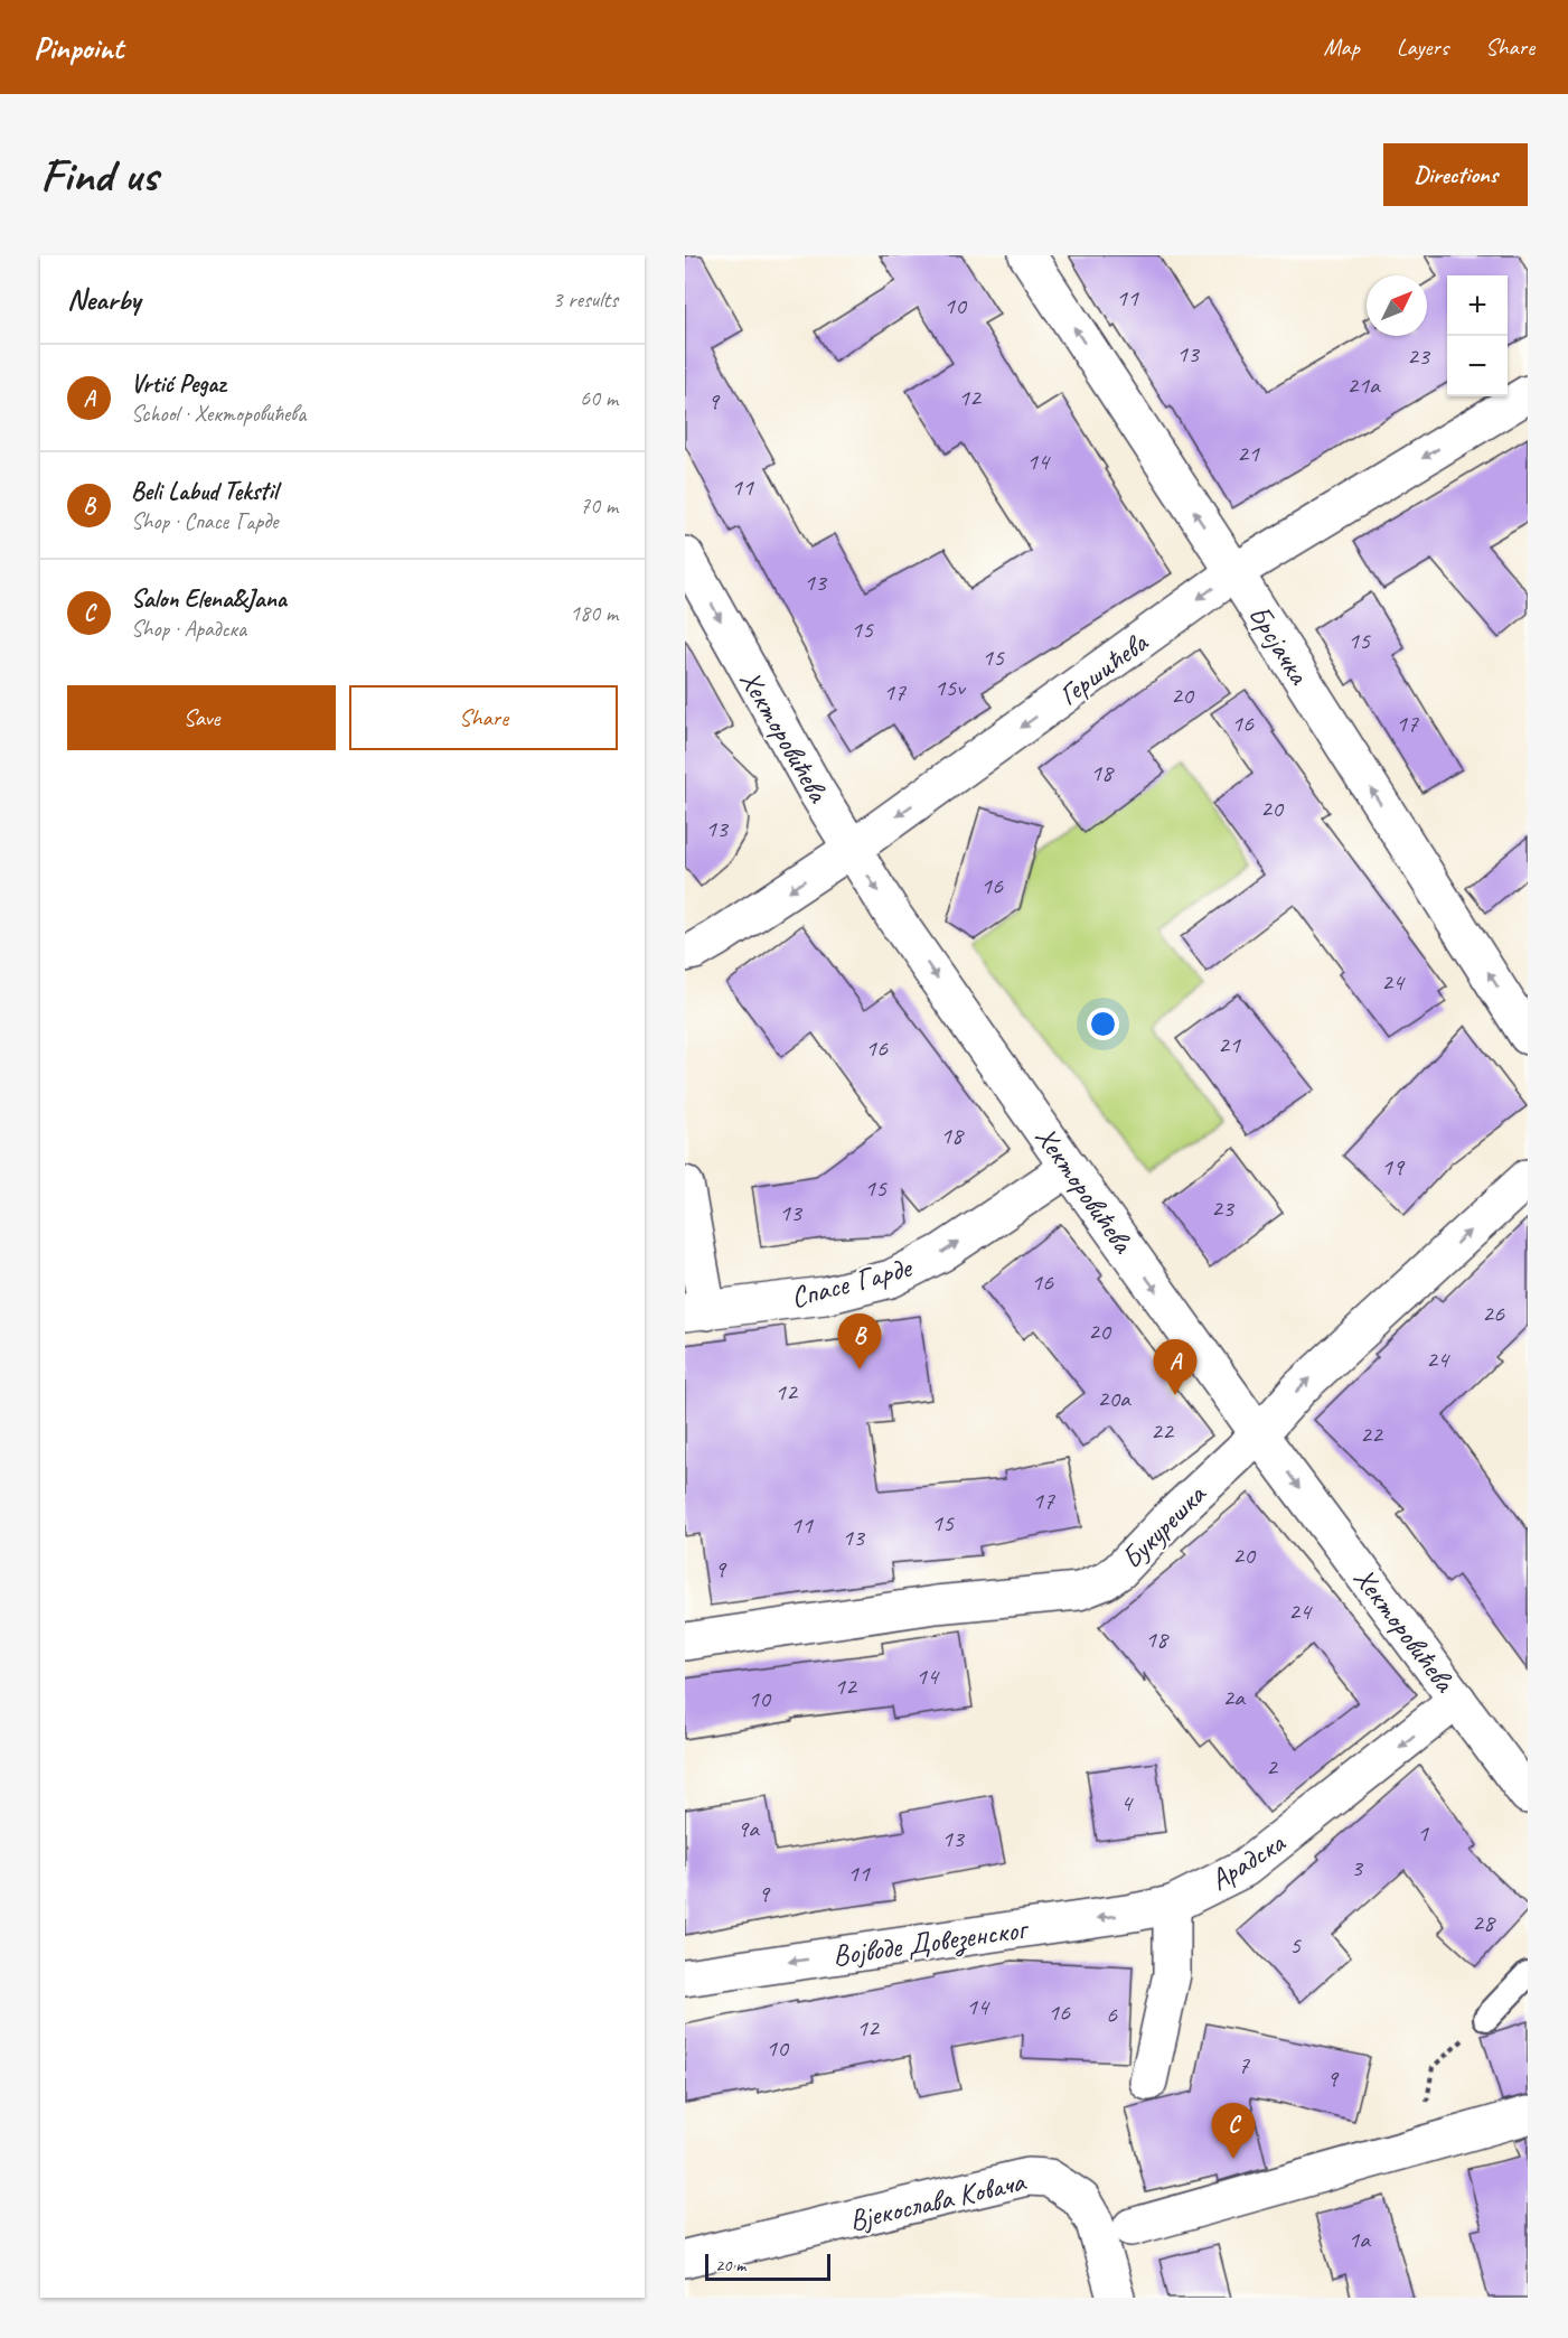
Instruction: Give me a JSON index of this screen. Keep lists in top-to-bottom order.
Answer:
{
  "streets": {
    "street": [
      "Брсјачка",
      "Гершићева",
      "Хекторовићева",
      "Спасе Гарде",
      "Букурешка",
      "Арадска",
      "Војводе Довезенског",
      "Вјекослава Ковача"
    ]
  },
  "crossings": [
    ["Брсјачка", "Гершићева"],
    ["Гершићева", "Хекторовићева"],
    ["Хекторовићева", "Спасе Гарде"],
    ["Хекторовићева", "Букурешка"],
    ["Хекторовићева", "Арадска"],
    ["Арадска", "Војводе Довезенског"]
  ],
  "one_way": [
    "Брсјачка",
    "Гершићева",
    "Хекторовићева",
    "Спасе Гарде",
    "Букурешка",
    "Војводе Довезенског"
  ],
  "house_numbers": [
    "11",
    "10",
    "13",
    "23",
    "21a",
    "12",
    "9",
    "21",
    "14",
    "11",
    "13",
    "15",
    "15",
    "15",
    "15v",
    "17",
    "20",
    "16",
    "17",
    "18",
    "20",
    "13",
    "16",
    "24",
    "21",
    "16",
    "18",
    "19",
    "15",
    "23",
    "13",
    "16",
    "26",
    "20",
    "24",
    "12",
    "20a",
    "22",
    "22",
    "17",
    "15",
    "11",
    "13",
    "20",
    "9",
    "24",
    "18",
    "14",
    "12",
    "2a",
    "10",
    "2",
    "4",
    "9a",
    "1",
    "13",
    "3",
    "11",
    "9",
    "28",
    "5",
    "14",
    "16",
    "6",
    "12",
    "10",
    "7",
    "9",
    "1a"
  ],
  "scale_bar": "20 m",
  "north": "top right",
  "page": {
    "header": "Pinpoint",
    "nav": ["Map", "Layers", "Share"],
    "buttons": [
      "Directions",
      ["Save", "Share"]
    ],
    "title": "Find us",
    "heading": ["Nearby", "3 results"],
    "map_buttons": ["+", "−"],
    "list": [
      {
        "mark": "A",
        "name": "Vrtić Pegaz",
        "note": "School · Хекторовићева",
        "value": "60 m"
      },
      {
        "mark": "B",
        "name": "Beli Labud Tekstil",
        "note": "Shop · Спасе Гарде",
        "value": "70 m"
      },
      {
        "mark": "C",
        "name": "Salon Elena&Jana",
        "note": "Shop · Арадска",
        "value": "180 m"
      }
    ],
    "pins": ["B", "A", "C"],
    "scale": "20 m"
  }
}
